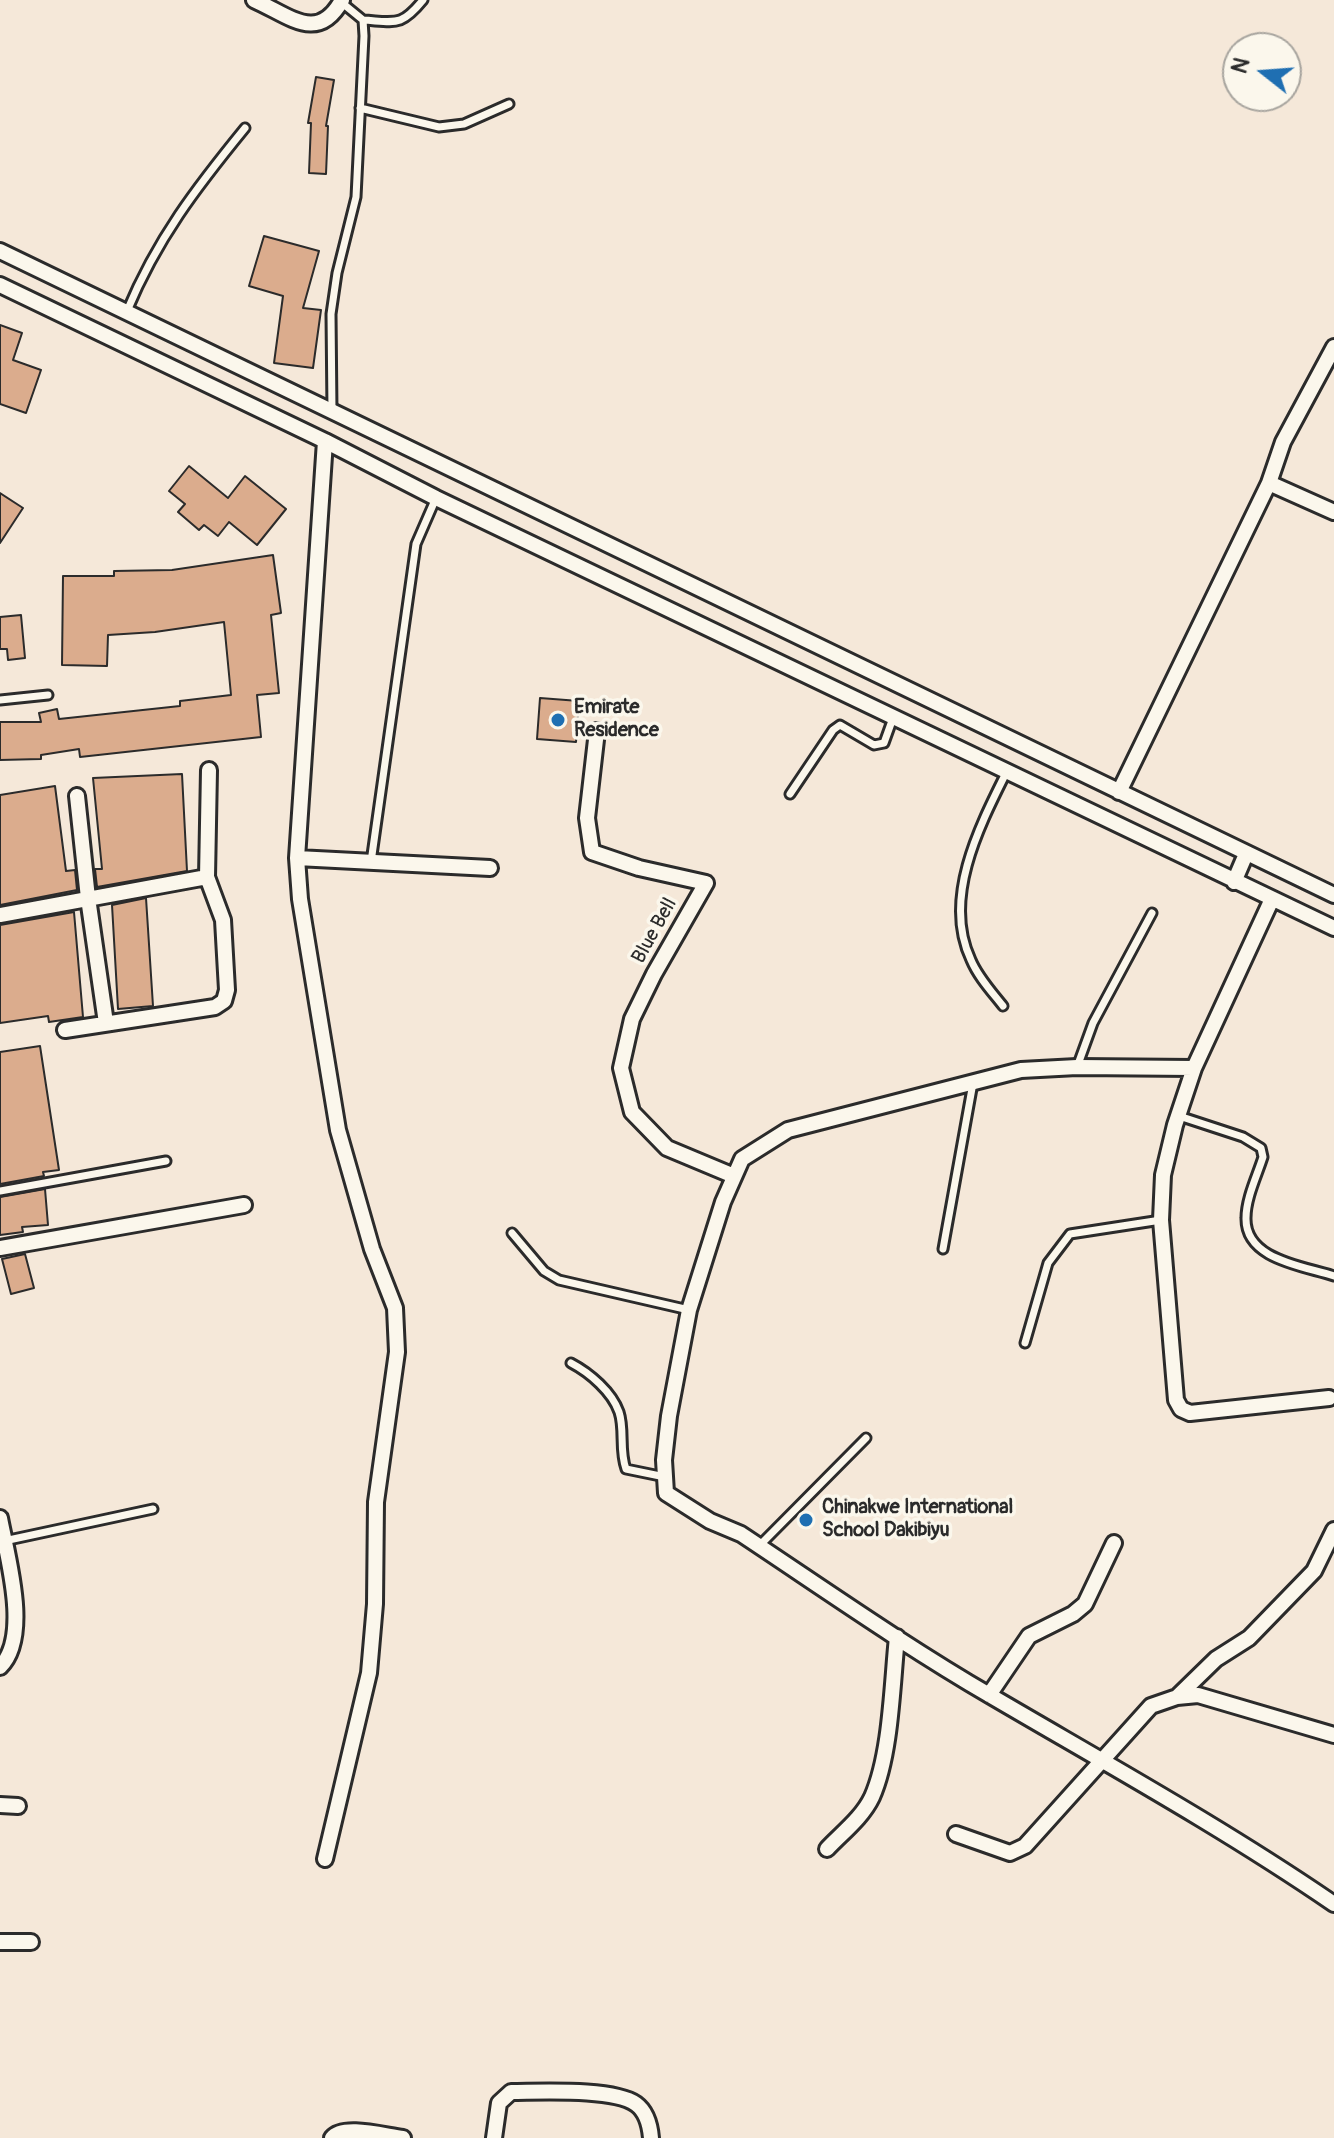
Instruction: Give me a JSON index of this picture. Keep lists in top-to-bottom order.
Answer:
{
  "streets": {
    "street": ["Blue Bell"]
  },
  "places": ["Emirate Residence", "Chinakwe International School Dakibiyu"],
  "north": "left"
}
